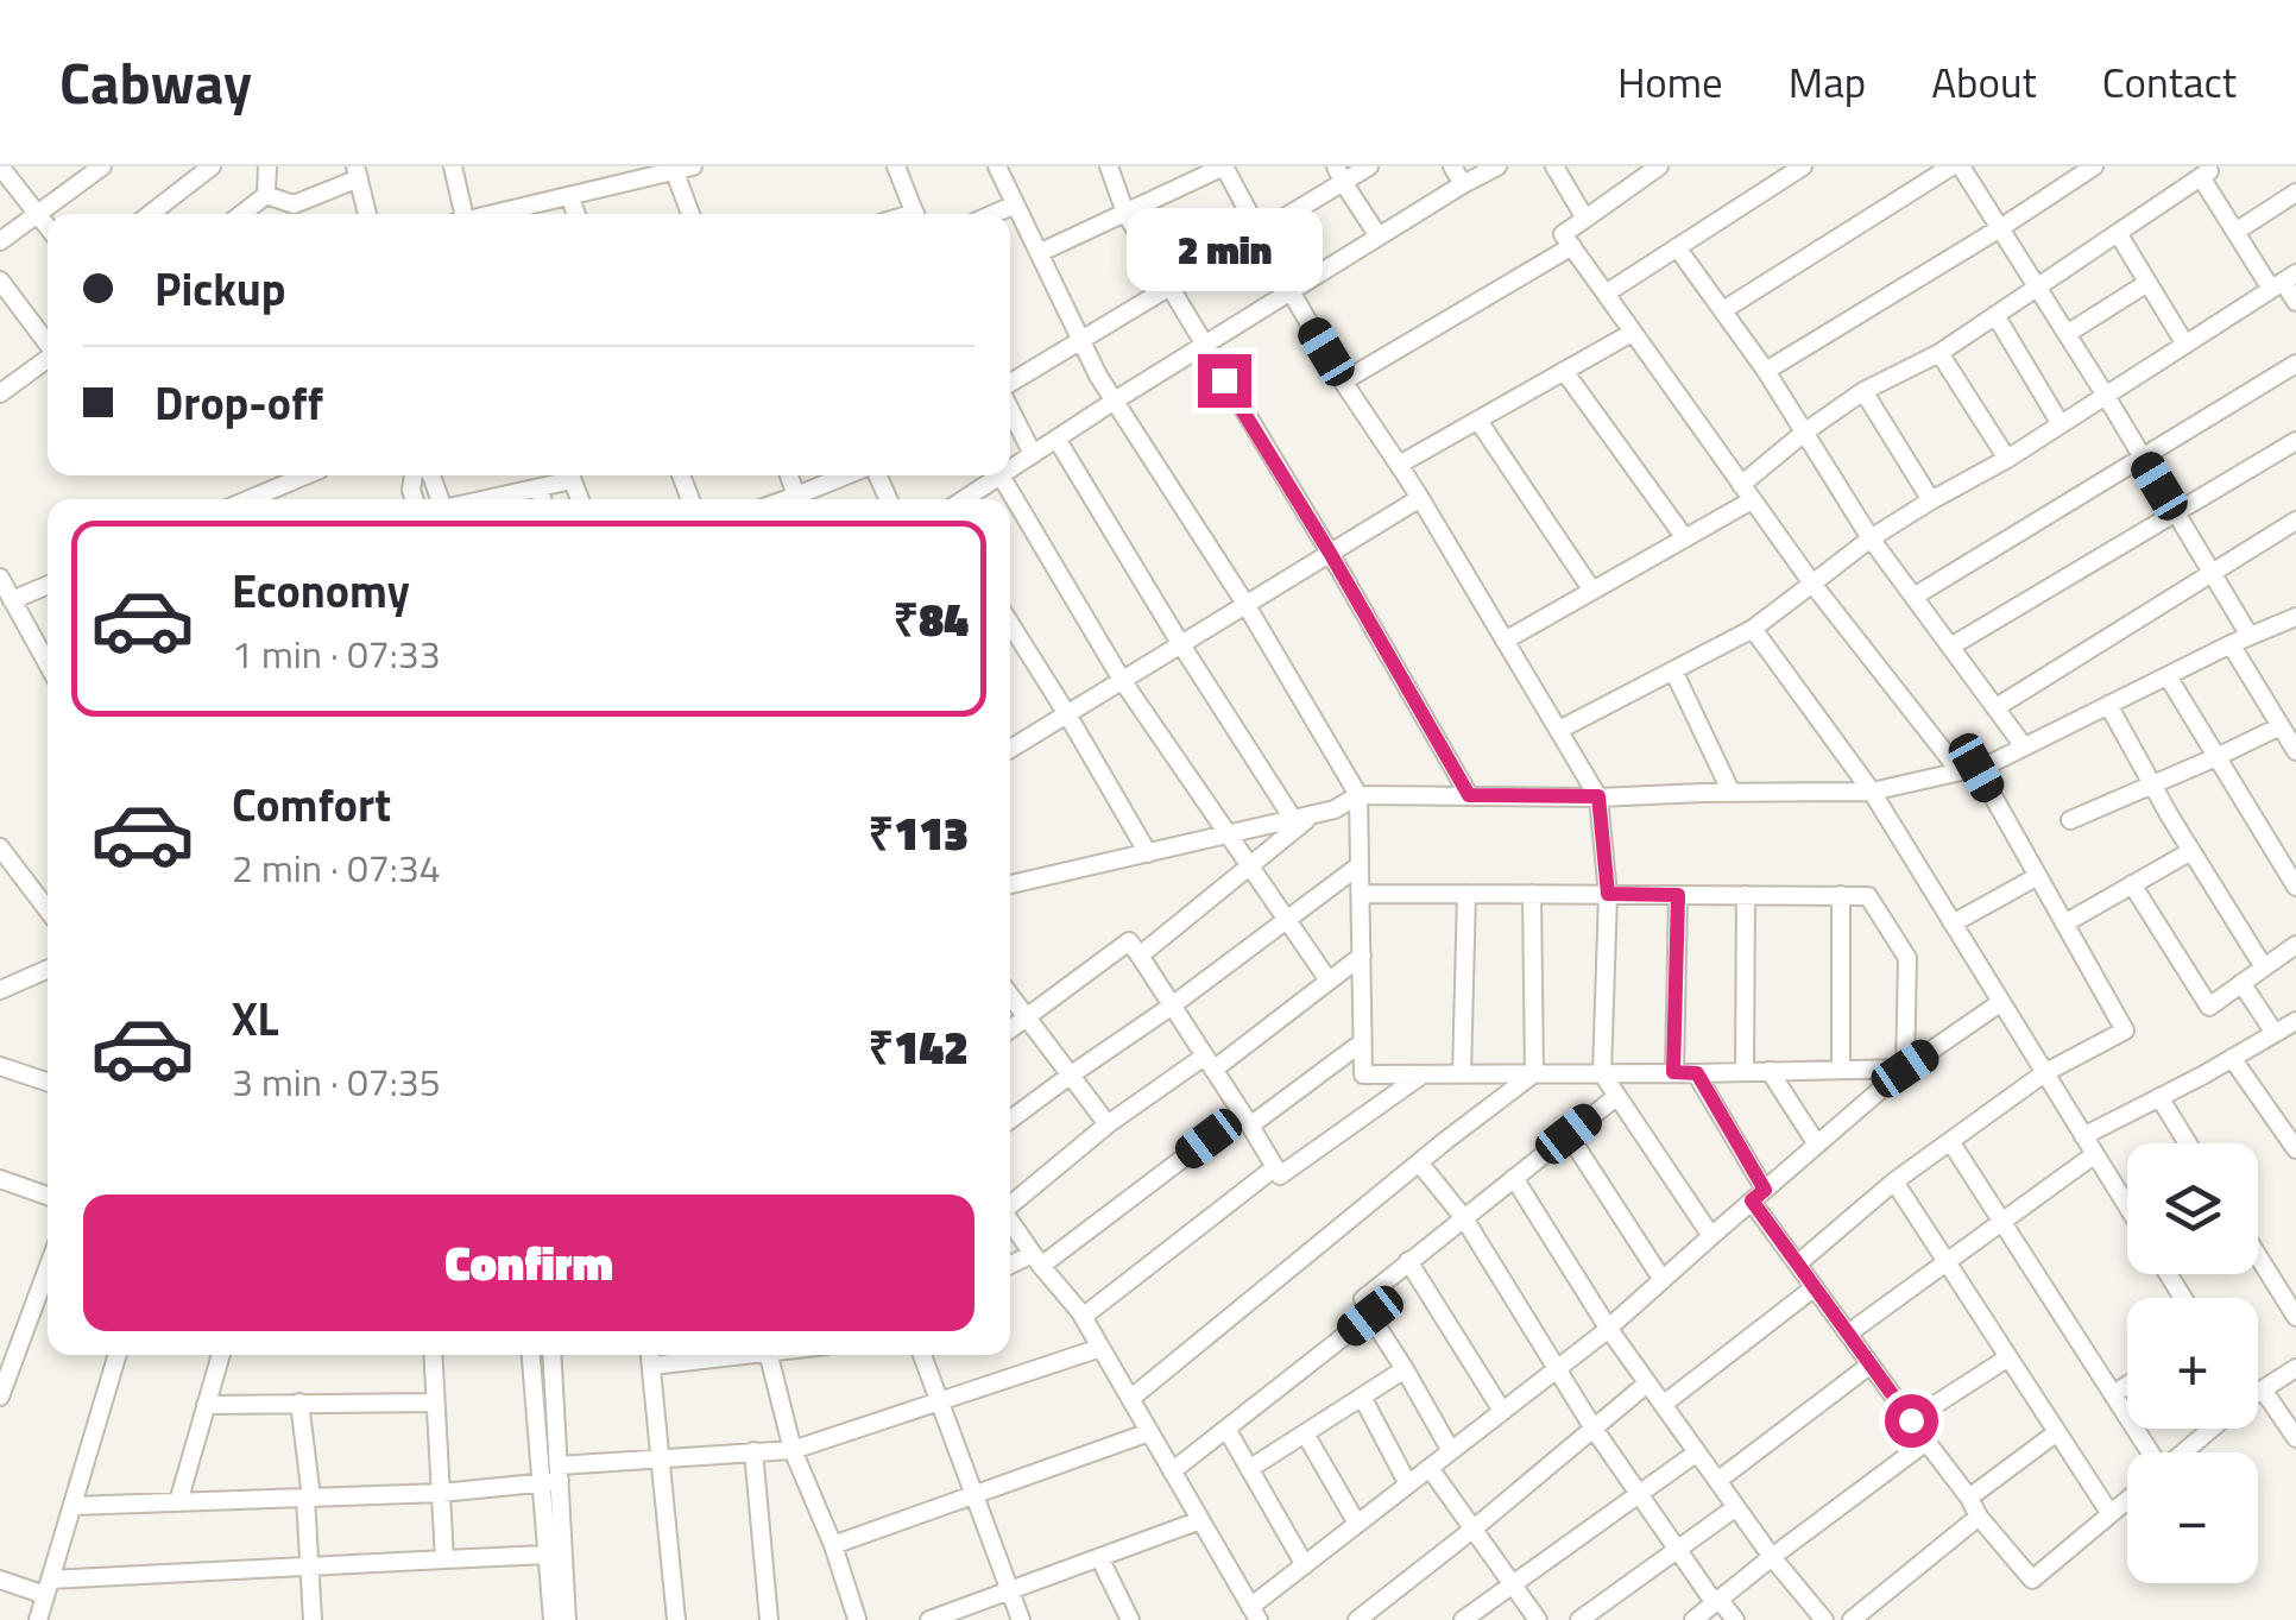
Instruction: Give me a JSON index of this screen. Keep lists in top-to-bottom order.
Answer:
{
  "page": {
    "header": "Cabway",
    "nav": [
      "Home",
      "Map",
      "About",
      "Contact"
    ],
    "bubble": "2 min",
    "banner": ["Pickup", "Drop-off"],
    "list": [
      {
        "name": "Economy",
        "note": "1 min · 07:33",
        "value": "₹84"
      },
      {
        "name": "Comfort",
        "note": "2 min · 07:34",
        "value": "₹113"
      },
      {
        "name": "XL",
        "note": "3 min · 07:35",
        "value": "₹142"
      }
    ],
    "map_buttons": ["+", "−"],
    "buttons": "Confirm"
  }
}
